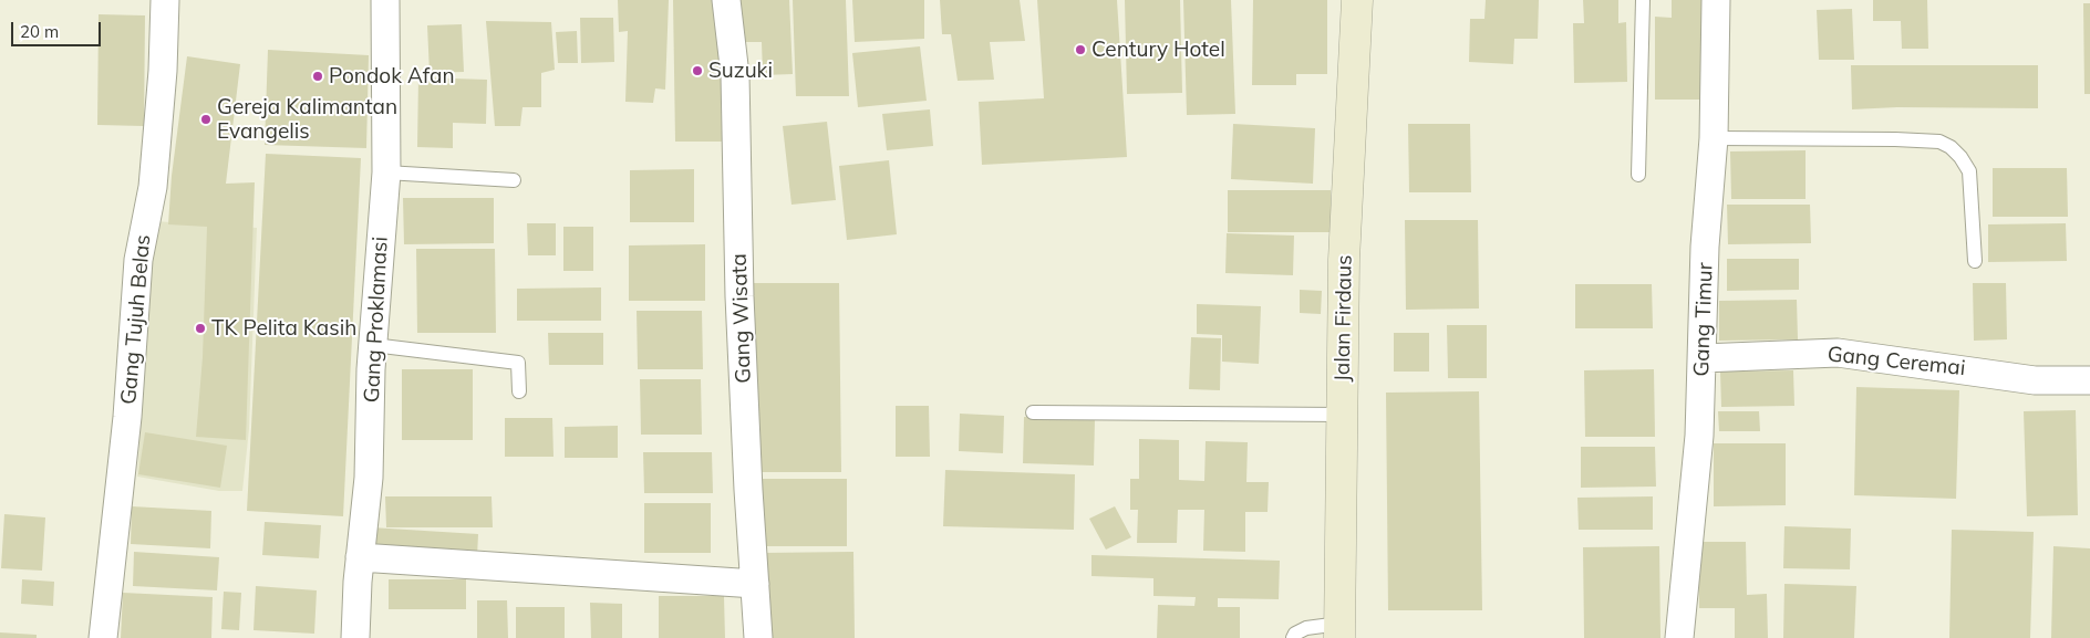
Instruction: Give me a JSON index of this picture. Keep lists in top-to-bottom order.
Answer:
{
  "streets": {
    "street": [
      "Gang Wisata",
      "Jalan Firdaus",
      "Gang Tujuh Belas",
      "Gang Proklamasi",
      "Gang Timur",
      "Gang Ceremai"
    ]
  },
  "crossings": [
    ["Gang Timur", "Gang Ceremai"]
  ],
  "places": [
    "Century Hotel",
    "Suzuki",
    "Pondok Afan",
    "Gereja Kalimantan Evangelis",
    "TK Pelita Kasih"
  ],
  "scale_bar": "20 m"
}
